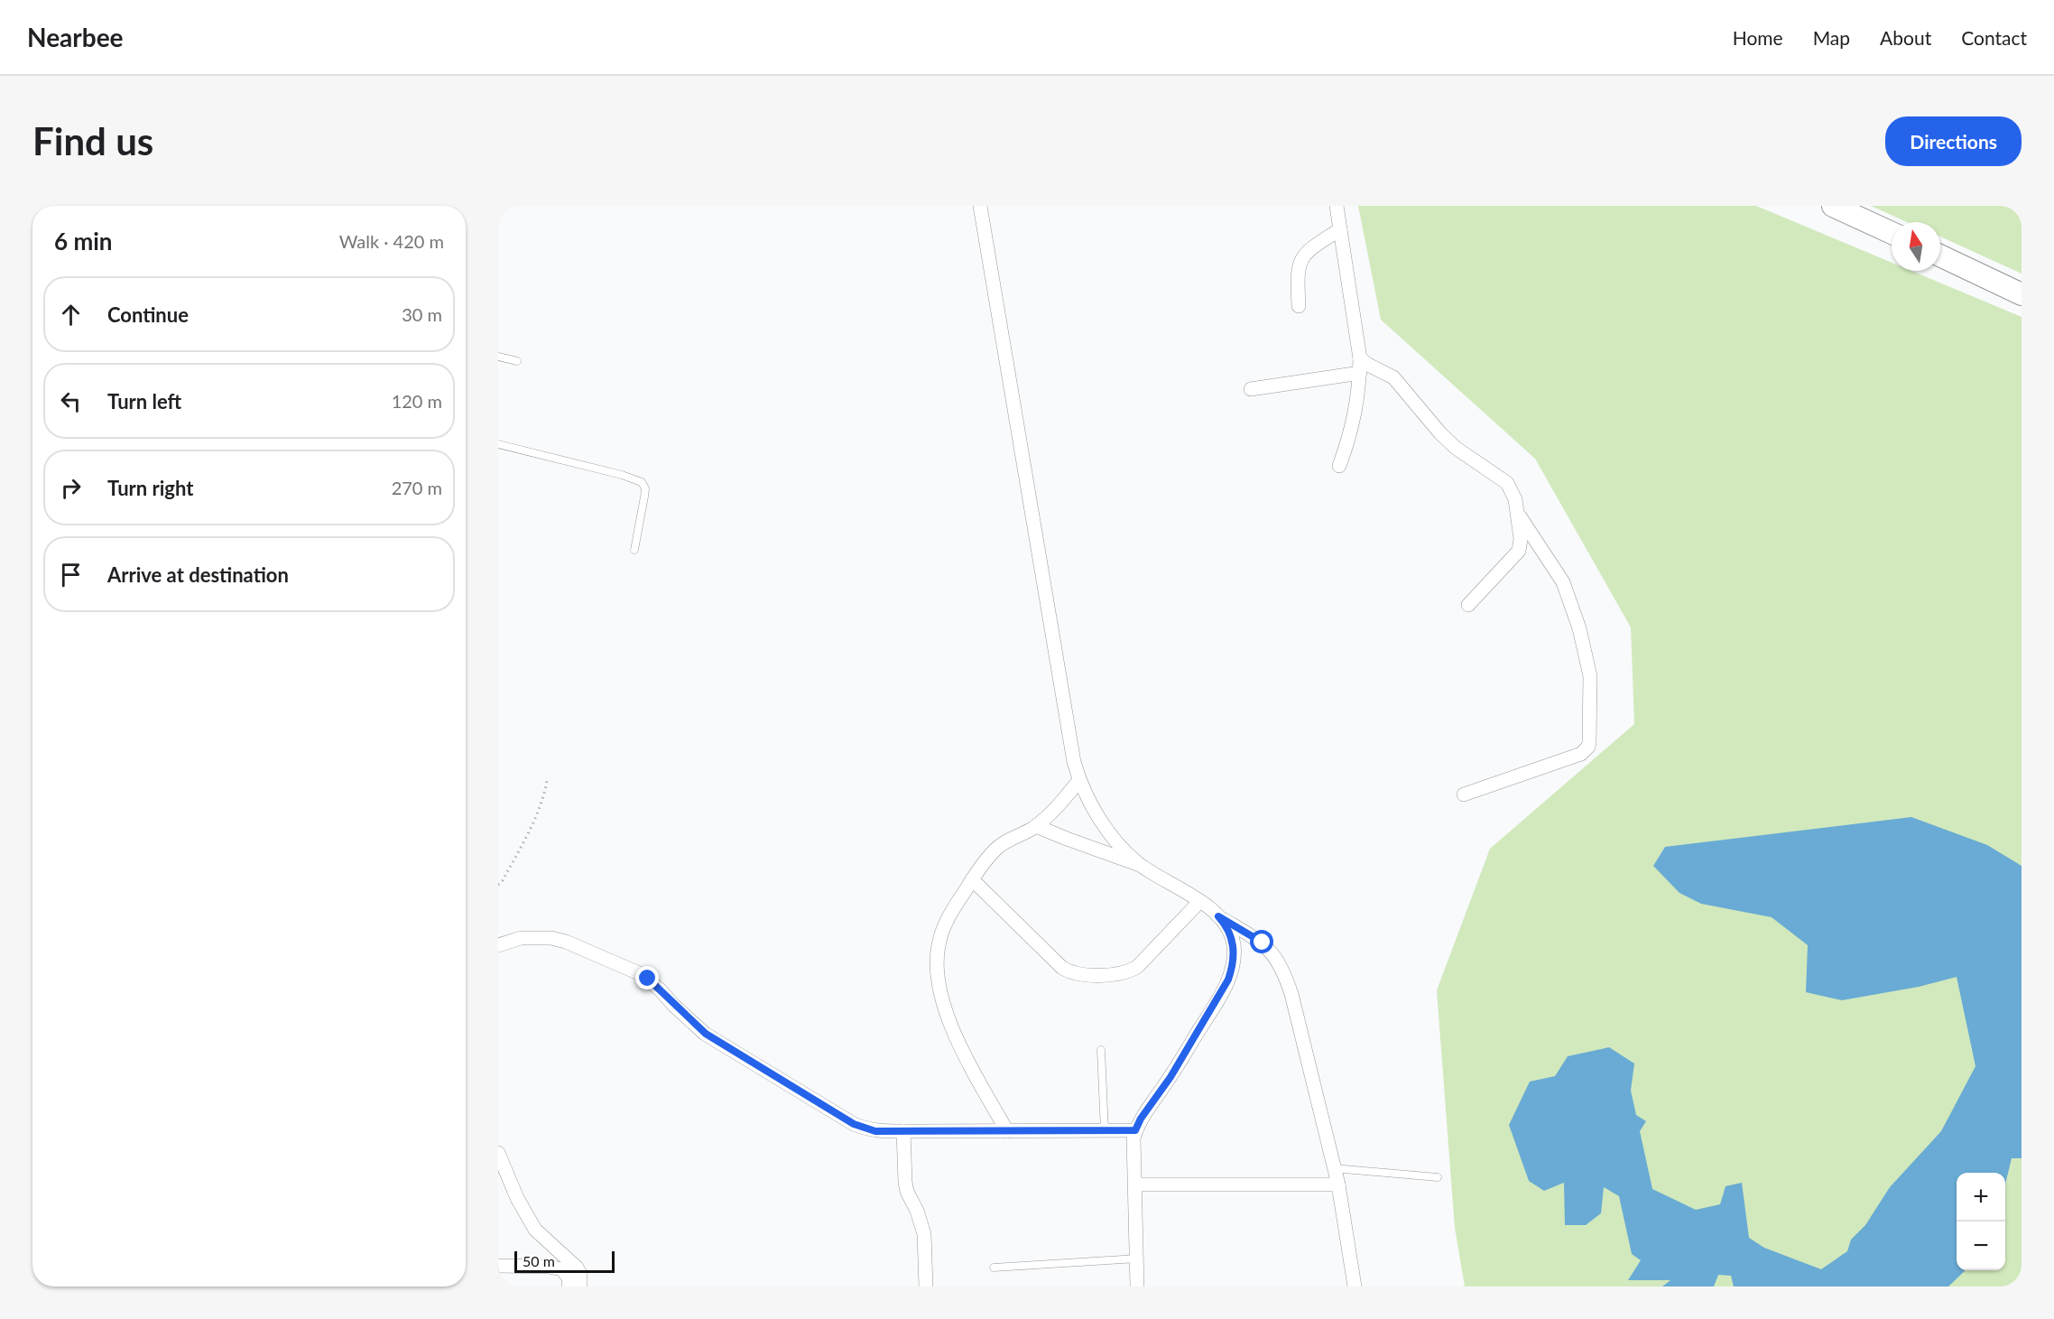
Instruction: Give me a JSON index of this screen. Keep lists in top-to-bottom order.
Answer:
{
  "scale_bar": "50 m",
  "north": "top",
  "page": {
    "header": "Nearbee",
    "nav": [
      "Home",
      "Map",
      "About",
      "Contact"
    ],
    "buttons": "Directions",
    "title": "Find us",
    "heading": ["6 min", "Walk · 420 m"],
    "list": [
      ["Continue", "30 m"],
      ["Turn left", "120 m"],
      ["Turn right", "270 m"],
      "Arrive at destination"
    ],
    "map_buttons": ["+", "−"],
    "scale": "50 m"
  }
}
